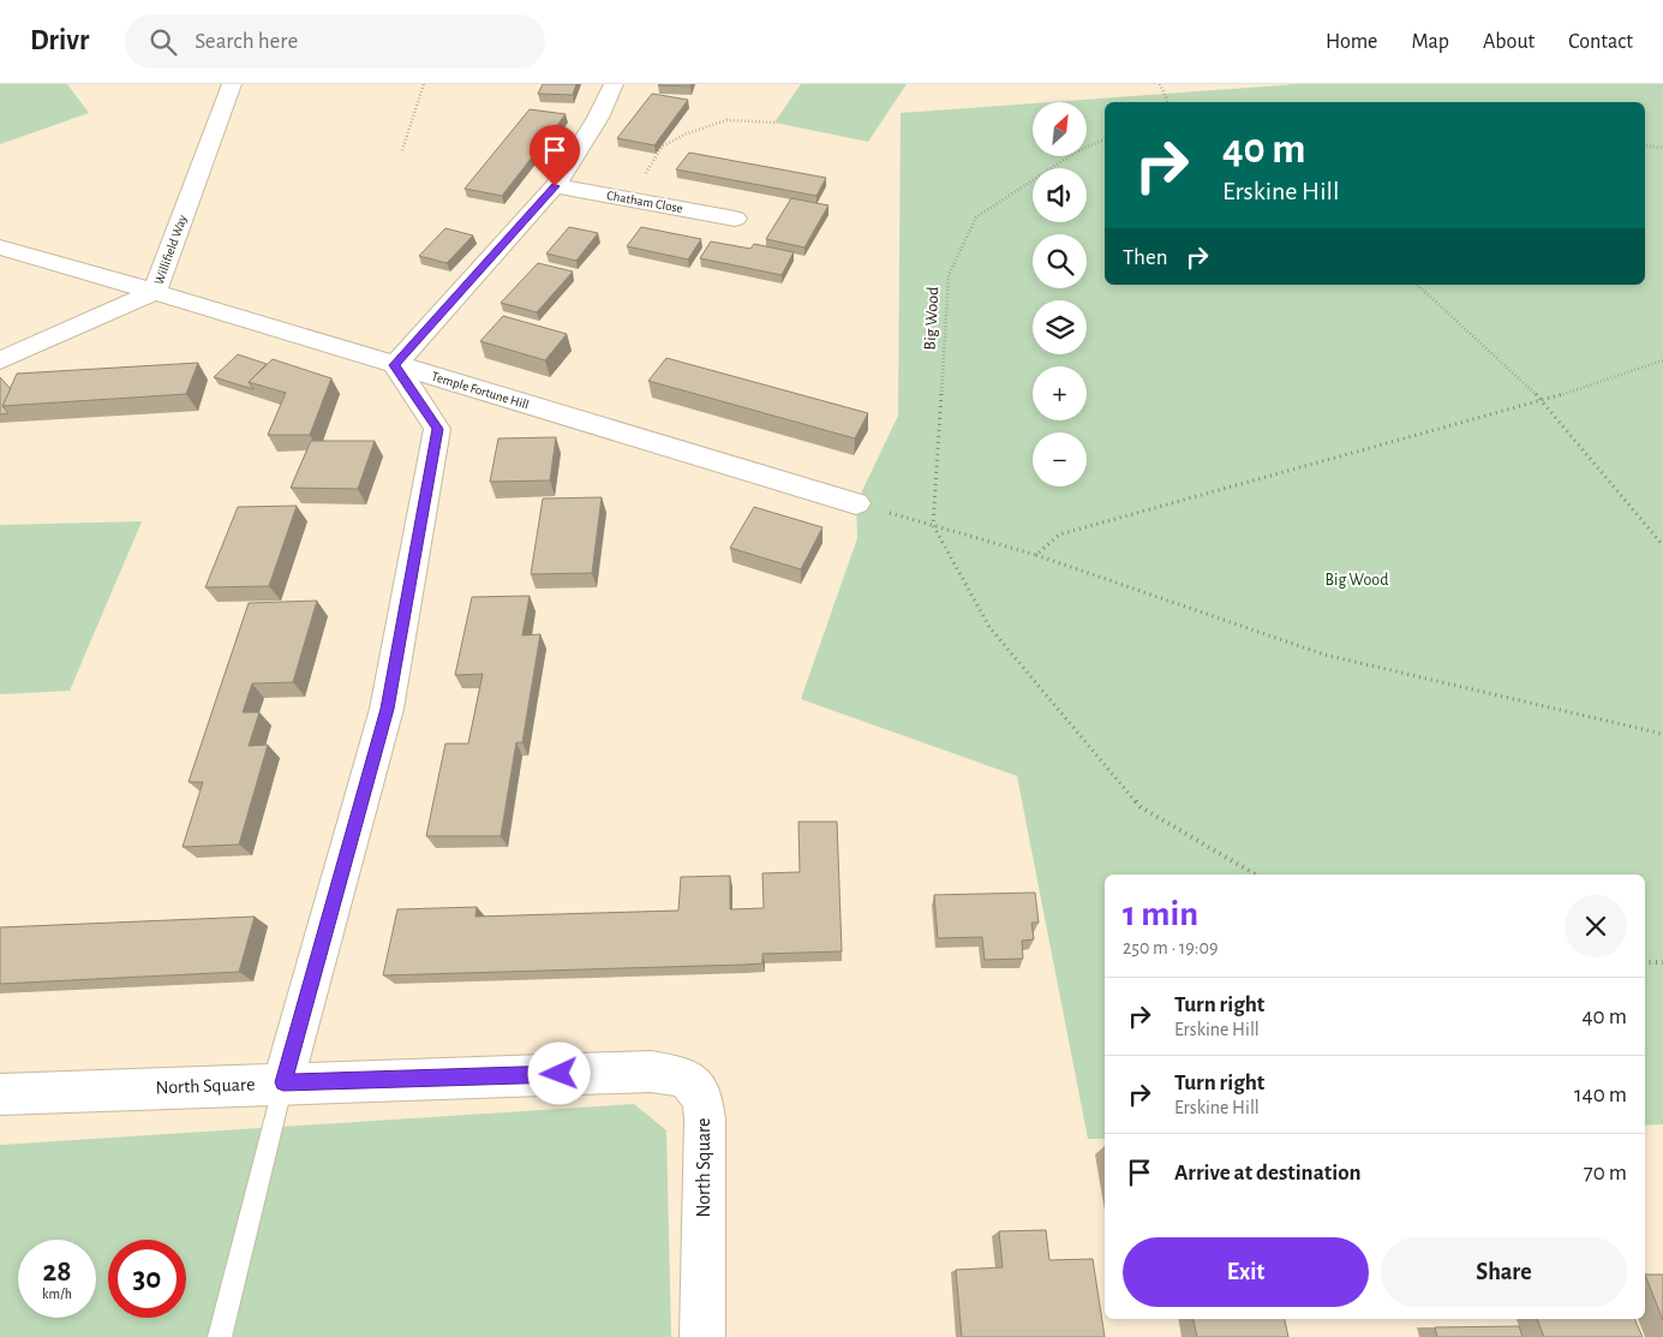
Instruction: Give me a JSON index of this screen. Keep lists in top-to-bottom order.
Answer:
{
  "streets": {
    "street": [
      "Chatham Close",
      "Willifield Way",
      "Temple Fortune Hill",
      "North Square"
    ],
    "path": ["Big Wood"]
  },
  "crossings": [
    ["Willifield Way", "Temple Fortune Hill"]
  ],
  "parks": ["Big Wood"],
  "north": "top right",
  "page": {
    "header": "Drivr",
    "search": "Search here",
    "nav": [
      "Home",
      "Map",
      "About",
      "Contact"
    ],
    "map_buttons": ["+", "−"],
    "turn": ["40 m", "Erskine Hill"],
    "then": "Then",
    "heading": ["1 min", "250 m · 19:09"],
    "list": [
      {
        "name": "Turn right",
        "note": "Erskine Hill",
        "value": "40 m"
      },
      {
        "name": "Turn right",
        "note": "Erskine Hill",
        "value": "140 m"
      },
      {
        "name": "Arrive at destination",
        "value": "70 m"
      }
    ],
    "buttons": ["Exit", "Share"],
    "speed": "28 km/h",
    "limit": "30"
  }
}
